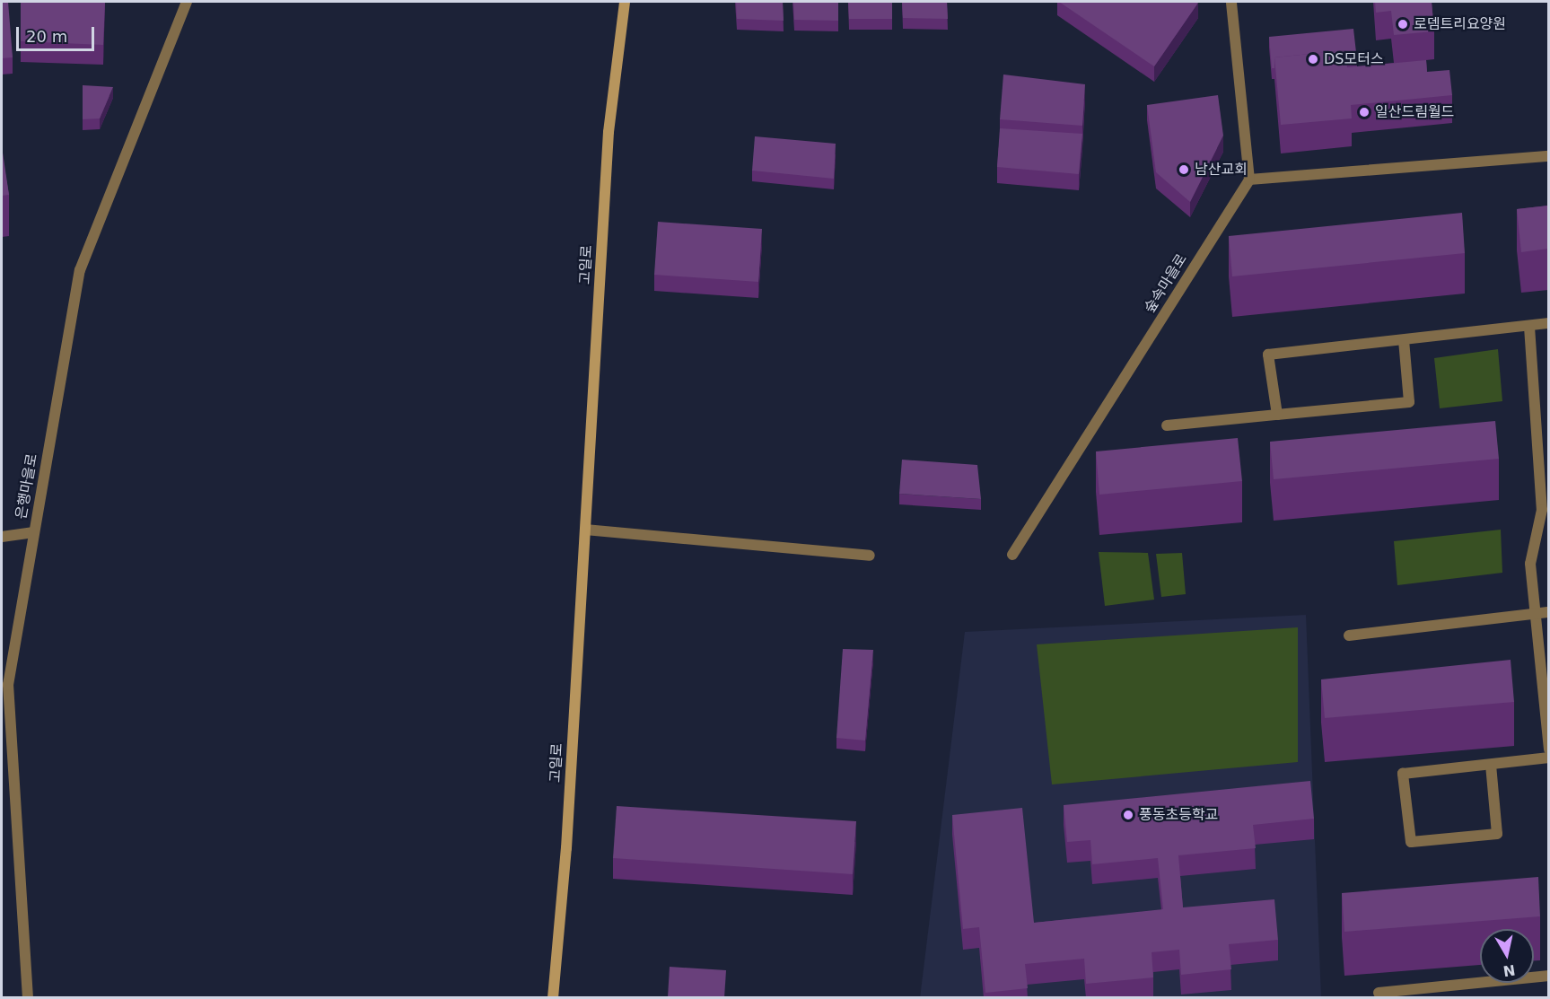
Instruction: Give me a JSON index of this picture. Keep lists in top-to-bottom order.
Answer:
{
  "streets": {
    "main road": ["고일로"],
    "street": ["숲속마을로", "은행마을로"]
  },
  "places": [
    "로뎀트리요양원",
    "DS모터스",
    "일산드림월드",
    "남산교회",
    "풍동초등학교"
  ],
  "scale_bar": "20 m",
  "north": "bottom"
}
